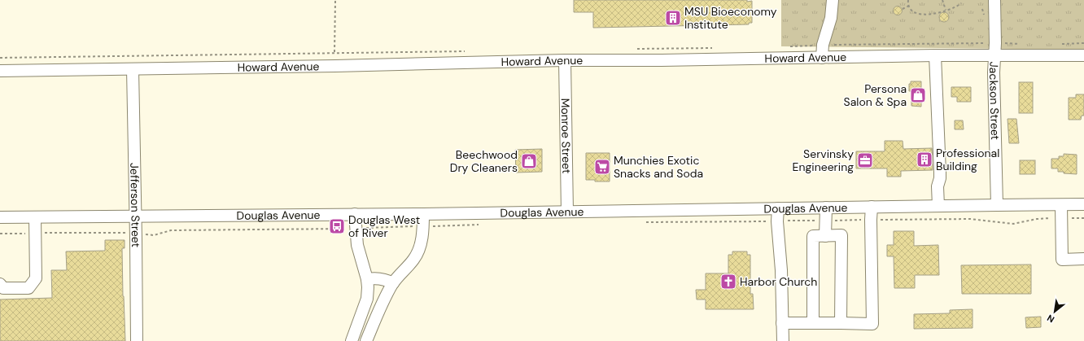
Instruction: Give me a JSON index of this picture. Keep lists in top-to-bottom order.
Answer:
{
  "streets": {
    "street": [
      "Howard Avenue",
      "Jackson Street",
      "Monroe Street",
      "Jefferson Street",
      "Douglas Avenue"
    ]
  },
  "crossings": [
    ["Howard Avenue", "Jackson Street"],
    ["Howard Avenue", "Monroe Street"],
    ["Howard Avenue", "Jefferson Street"],
    ["Jackson Street", "Douglas Avenue"],
    ["Monroe Street", "Douglas Avenue"],
    ["Jefferson Street", "Douglas Avenue"]
  ],
  "places": {
    "building": ["MSU Bioeconomy Institute", "Professional Building"],
    "shop": ["Persona Salon & Spa", "Beechwood Dry Cleaners"],
    "office": ["Servinsky Engineering"],
    "supermarket": ["Munchies Exotic Snacks and Soda"],
    "bus stop": ["Douglas West of River"],
    "church": ["Harbor Church"]
  },
  "north": "bottom left"
}
